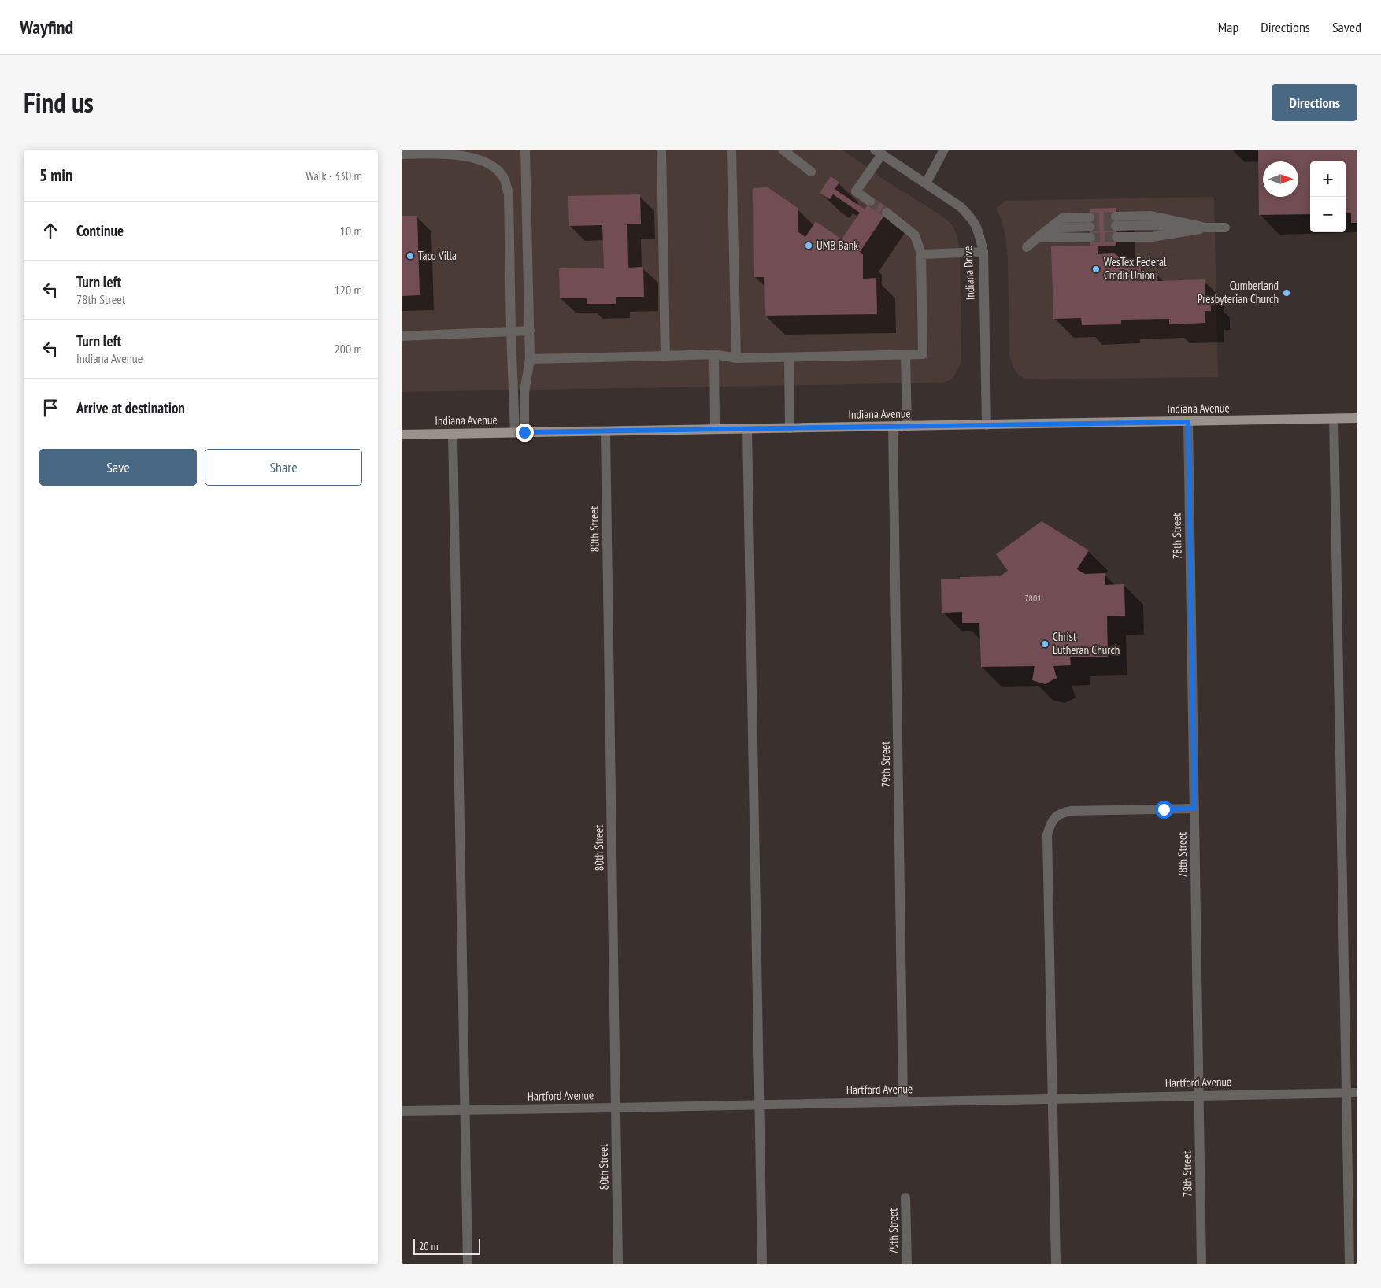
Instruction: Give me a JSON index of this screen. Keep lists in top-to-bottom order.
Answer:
{
  "streets": {
    "main road": ["Indiana Avenue"],
    "street": [
      "Indiana Drive",
      "80th Street",
      "78th Street",
      "79th Street",
      "Hartford Avenue"
    ]
  },
  "crossings": [
    ["Indiana Drive", "Indiana Avenue"],
    ["Indiana Avenue", "80th Street"],
    ["Indiana Avenue", "78th Street"],
    ["Indiana Avenue", "79th Street"],
    ["80th Street", "Hartford Avenue"],
    ["78th Street", "Hartford Avenue"],
    ["79th Street", "Hartford Avenue"]
  ],
  "places": [
    "UMB Bank",
    "Taco Villa",
    "WesTex Federal Credit Union",
    "Cumberland Presbyterian Church",
    "Christ Lutheran Church"
  ],
  "house_numbers": ["7801"],
  "scale_bar": "20 m",
  "north": "right",
  "page": {
    "header": "Wayfind",
    "nav": ["Map", "Directions", "Saved"],
    "title": "Find us",
    "buttons": [
      "Directions",
      ["Save", "Share"]
    ],
    "heading": ["5 min", "Walk · 330 m"],
    "map_buttons": ["+", "−"],
    "list": [
      ["Continue", "10 m"],
      ["Turn left", "78th Street", "120 m"],
      ["Turn left", "Indiana Avenue", "200 m"],
      "Arrive at destination"
    ],
    "scale": "20 m"
  }
}
